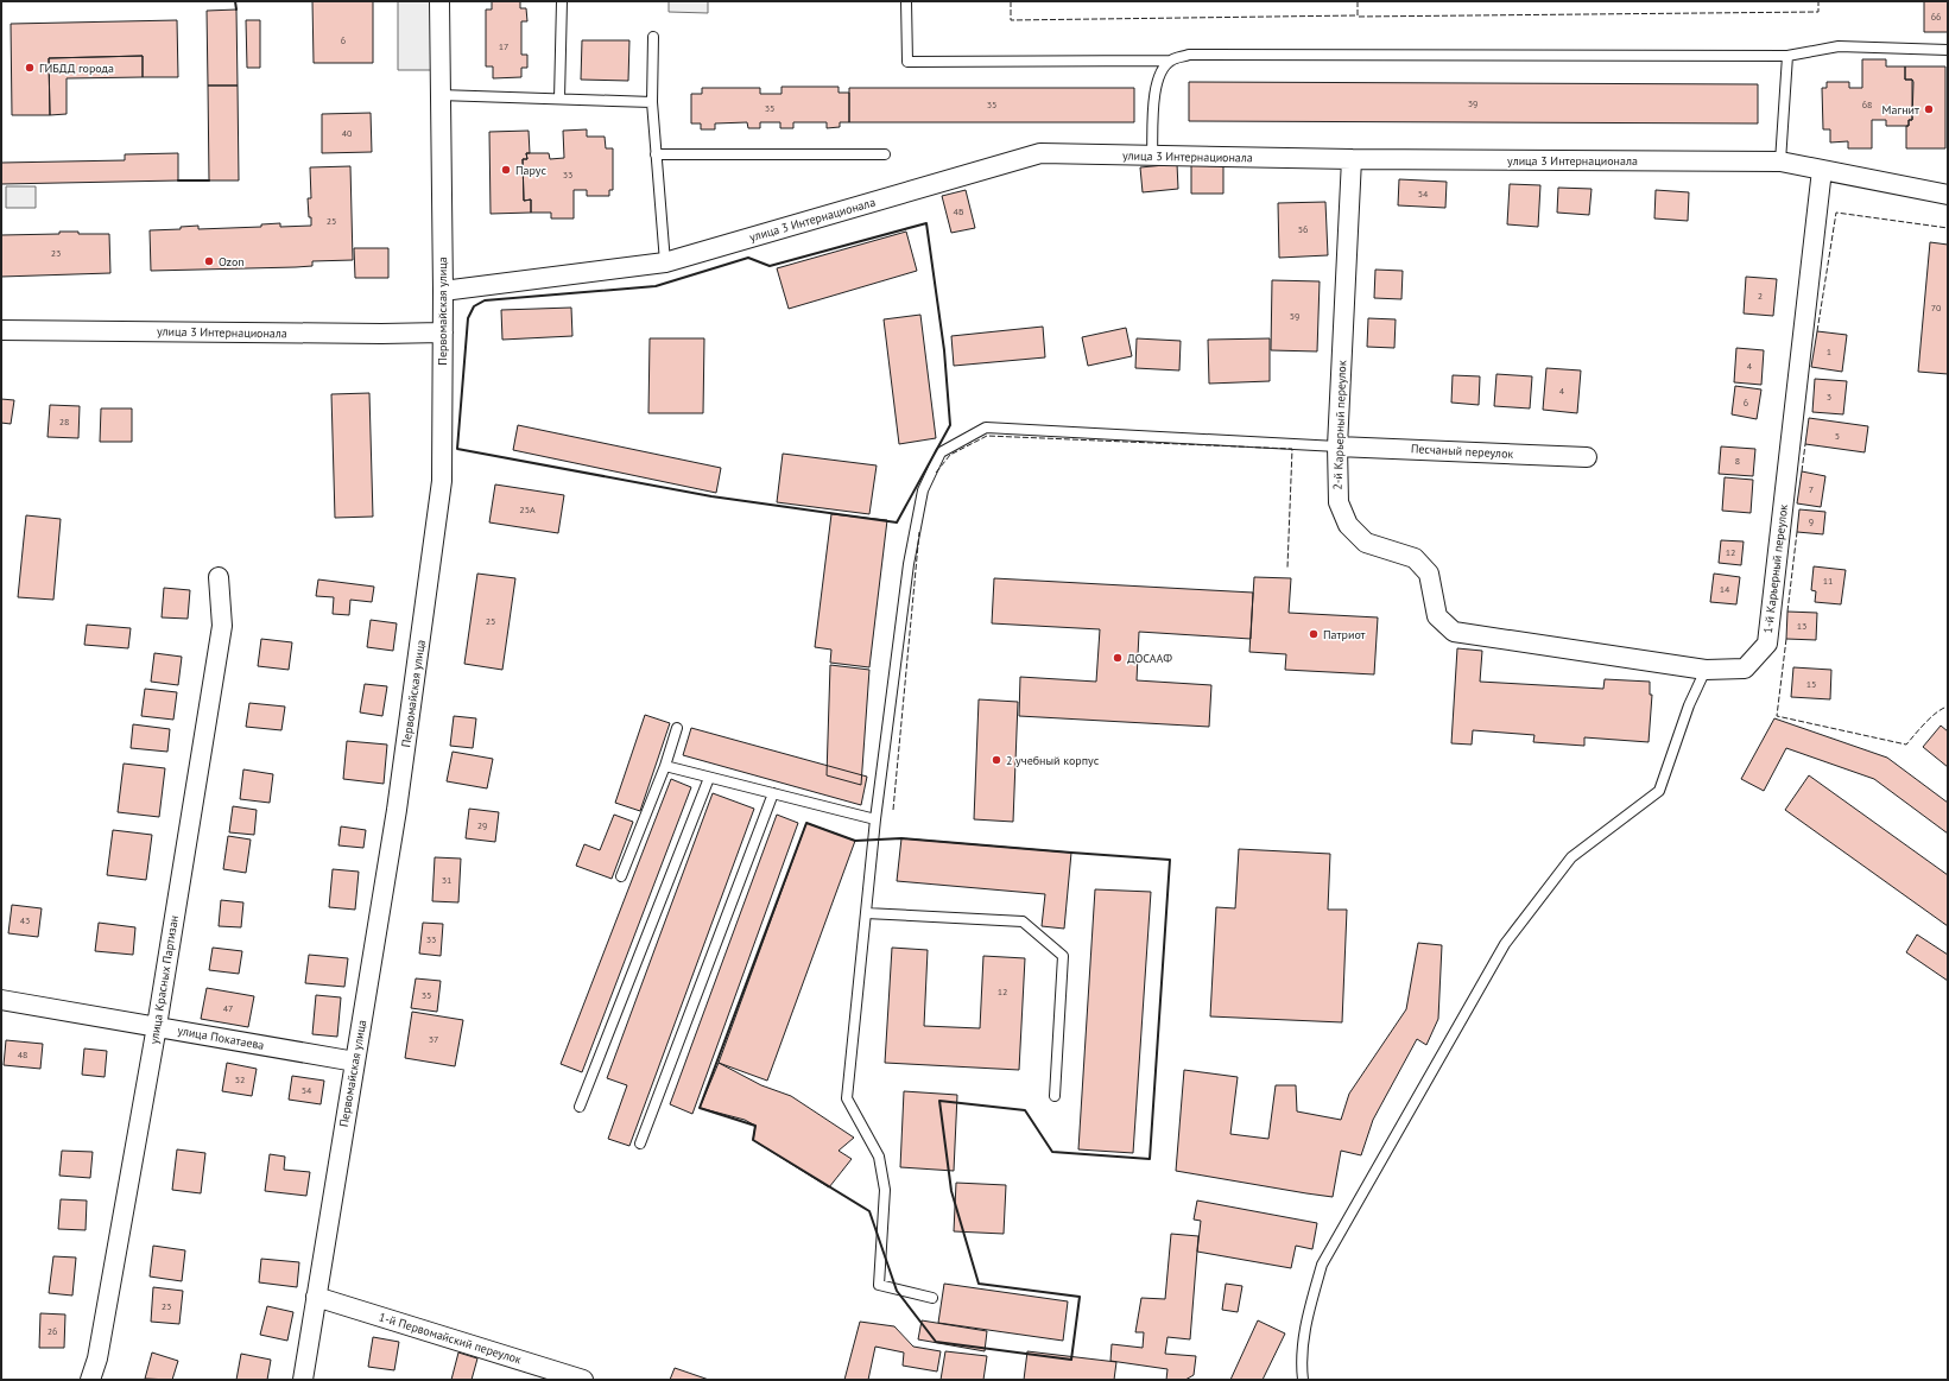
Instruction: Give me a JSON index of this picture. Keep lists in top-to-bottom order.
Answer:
{
  "streets": {
    "street": [
      "улица 3 Интернационала",
      "Первомайская улица",
      "2-й Карьерный переулок",
      "Песчаный переулок",
      "1-й Карьерный переулок",
      "улица Красных Партизан",
      "улица Покатаева",
      "1-й Первомайский переулок"
    ]
  },
  "crossings": [
    ["улица 3 Интернационала", "Первомайская улица"],
    ["улица 3 Интернационала", "2-й Карьерный переулок"],
    ["улица 3 Интернационала", "1-й Карьерный переулок"],
    ["Первомайская улица", "улица Покатаева"],
    ["Первомайская улица", "1-й Первомайский переулок"],
    ["2-й Карьерный переулок", "Песчаный переулок"],
    ["2-й Карьерный переулок", "1-й Карьерный переулок"],
    ["улица Красных Партизан", "улица Покатаева"]
  ],
  "places": [
    "ГИБДД города",
    "Магнит",
    "Парус",
    "Ozon",
    "Патриот",
    "ДОСААФ",
    "2 учебный корпус"
  ],
  "house_numbers": [
    "66",
    "6",
    "17",
    "39",
    "35",
    "68",
    "35",
    "40",
    "33",
    "54",
    "4Б",
    "25",
    "56",
    "23",
    "2",
    "70",
    "59",
    "1",
    "4",
    "4",
    "3",
    "6",
    "28",
    "5",
    "8",
    "7",
    "25А",
    "9",
    "12",
    "11",
    "14",
    "25",
    "13",
    "15",
    "29",
    "31",
    "43",
    "33",
    "12",
    "35",
    "47",
    "37",
    "48",
    "52",
    "54",
    "23",
    "26"
  ]
}
